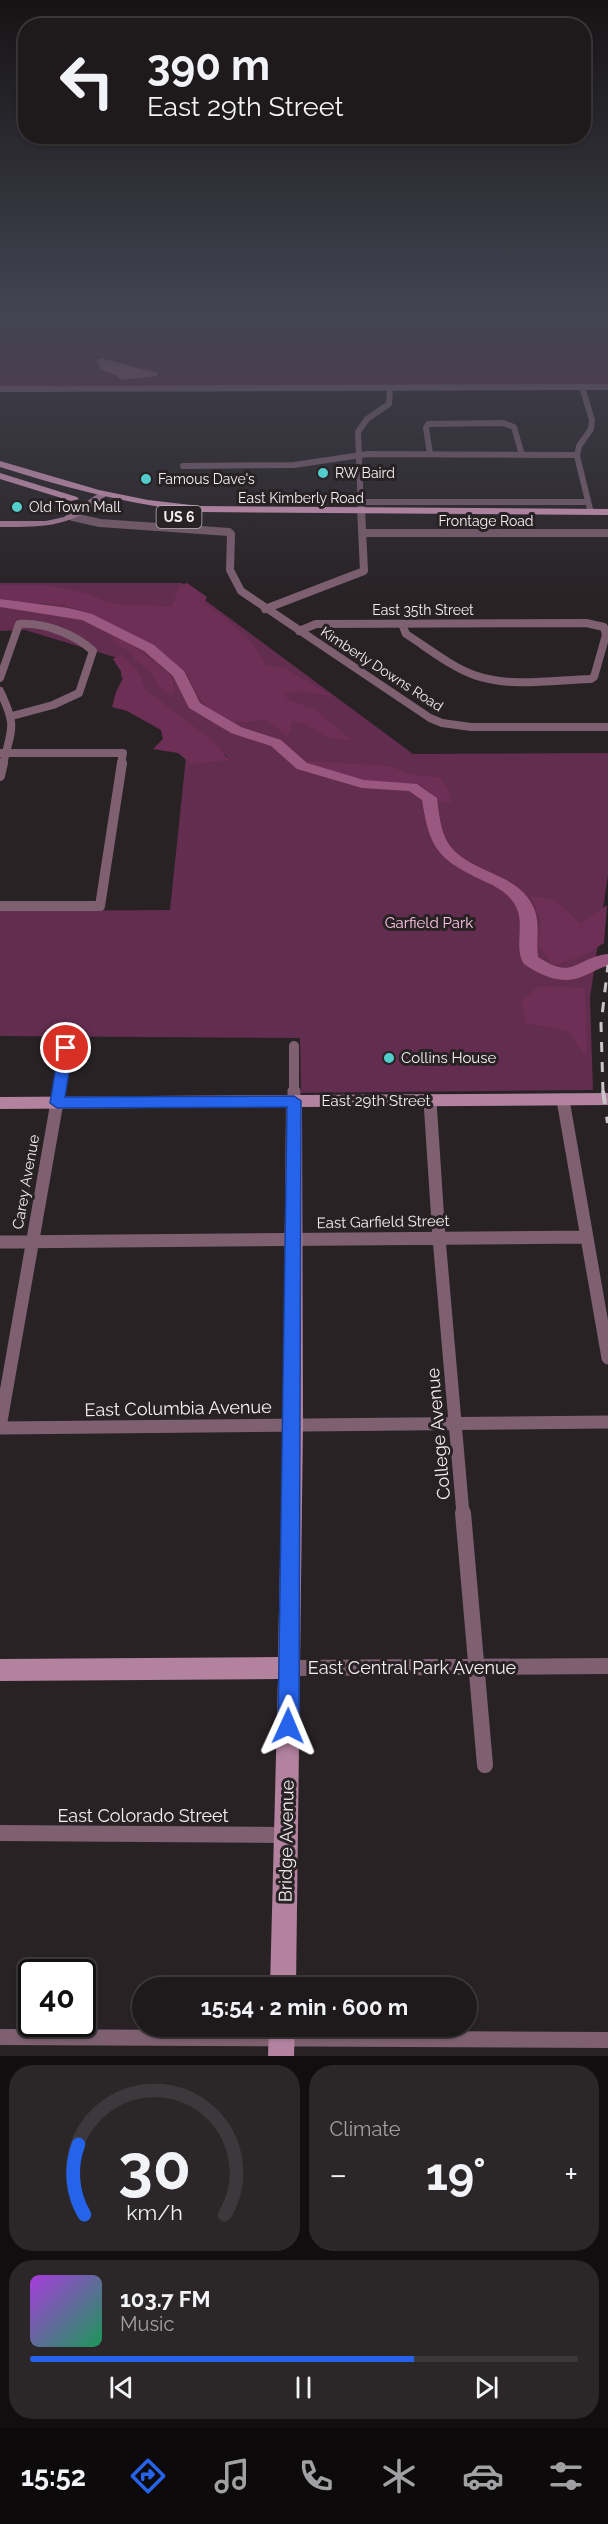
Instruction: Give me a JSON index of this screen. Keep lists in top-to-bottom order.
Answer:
{
  "streets": {
    "main road": ["East Kimberly Road", "US 6"],
    "street": [
      "Frontage Road",
      "East 35th Street",
      "Kimberly Downs Road",
      "East 29th Street",
      "Carey Avenue",
      "East Garfield Street",
      "East Columbia Avenue",
      "College Avenue",
      "East Central Park Avenue",
      "East Colorado Street",
      "Bridge Avenue"
    ]
  },
  "crossings": [
    ["East 35th Street", "Kimberly Downs Road"],
    ["East 29th Street", "Carey Avenue"],
    ["East 29th Street", "College Avenue"],
    ["East 29th Street", "Bridge Avenue"],
    ["Carey Avenue", "East Garfield Street"],
    ["Carey Avenue", "East Columbia Avenue"],
    ["East Garfield Street", "College Avenue"],
    ["East Garfield Street", "Bridge Avenue"],
    ["East Columbia Avenue", "College Avenue"],
    ["East Columbia Avenue", "Bridge Avenue"],
    ["College Avenue", "East Central Park Avenue"],
    ["East Central Park Avenue", "Bridge Avenue"],
    ["East Colorado Street", "Bridge Avenue"]
  ],
  "parks": ["Garfield Park"],
  "places": [
    "RW Baird",
    "Famous Dave's",
    "Old Town Mall",
    "Collins House"
  ],
  "page": {
    "turn": ["390 m", "East 29th Street"],
    "limit": "40",
    "trip": "15:54 · 2 min · 600 m",
    "tile": "Climate",
    "heat": ["−", "19°", "+"],
    "song": ["103.7 FM", "Music"],
    "tabs": "15:52",
    "gauge": ["30", "km/h"]
  }
}
